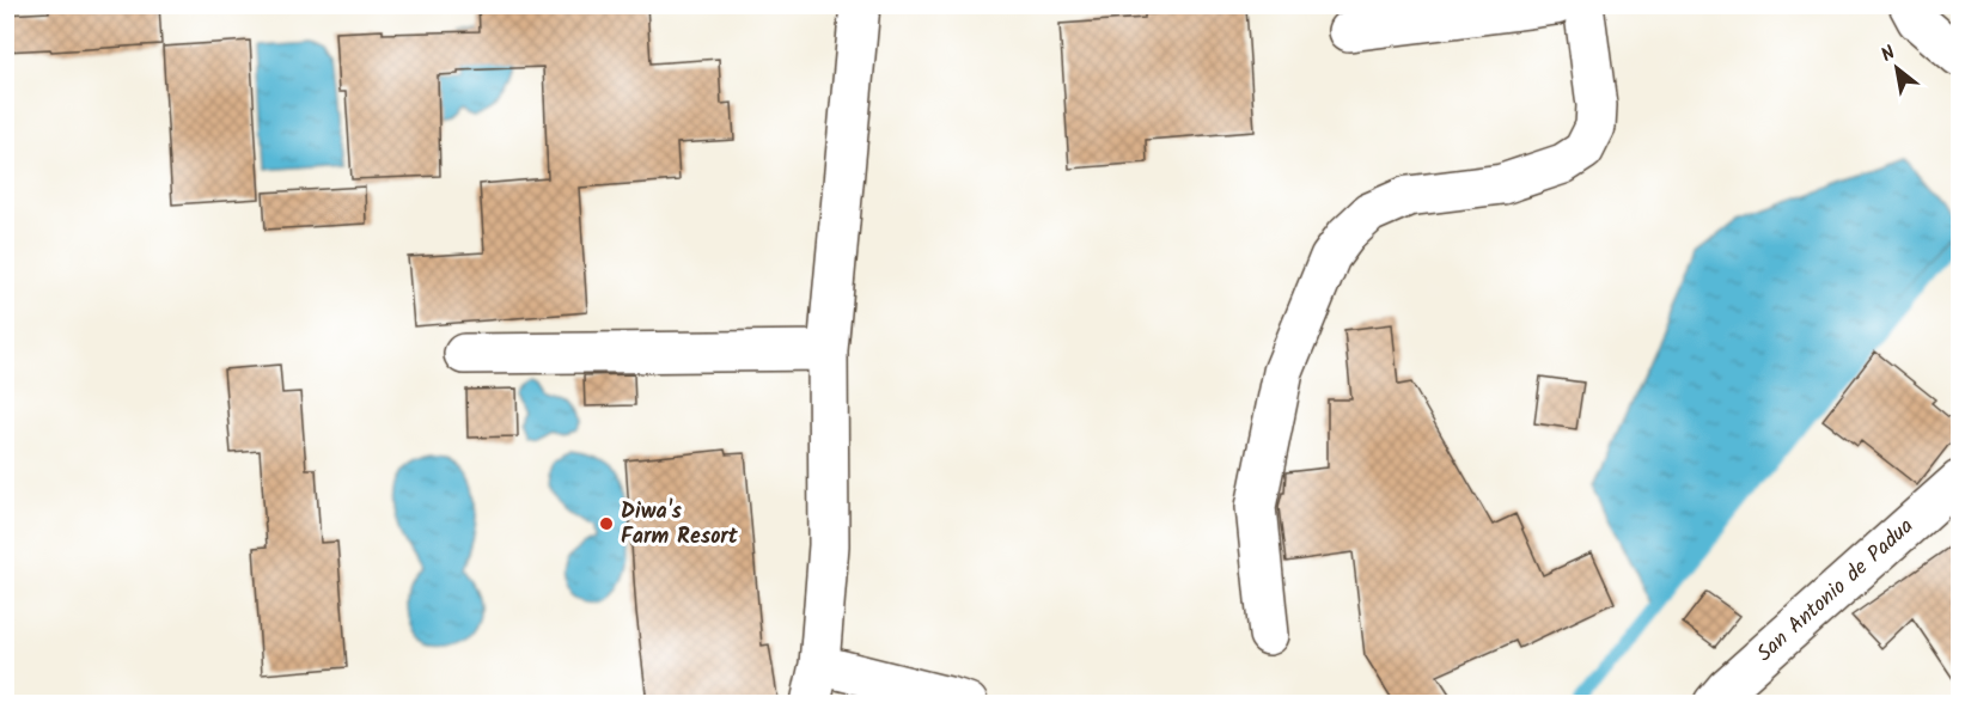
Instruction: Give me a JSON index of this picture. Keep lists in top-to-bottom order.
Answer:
{
  "streets": {
    "street": ["San Antonio de Padua"]
  },
  "places": ["Diwa's Farm Resort"],
  "north": "top left"
}
